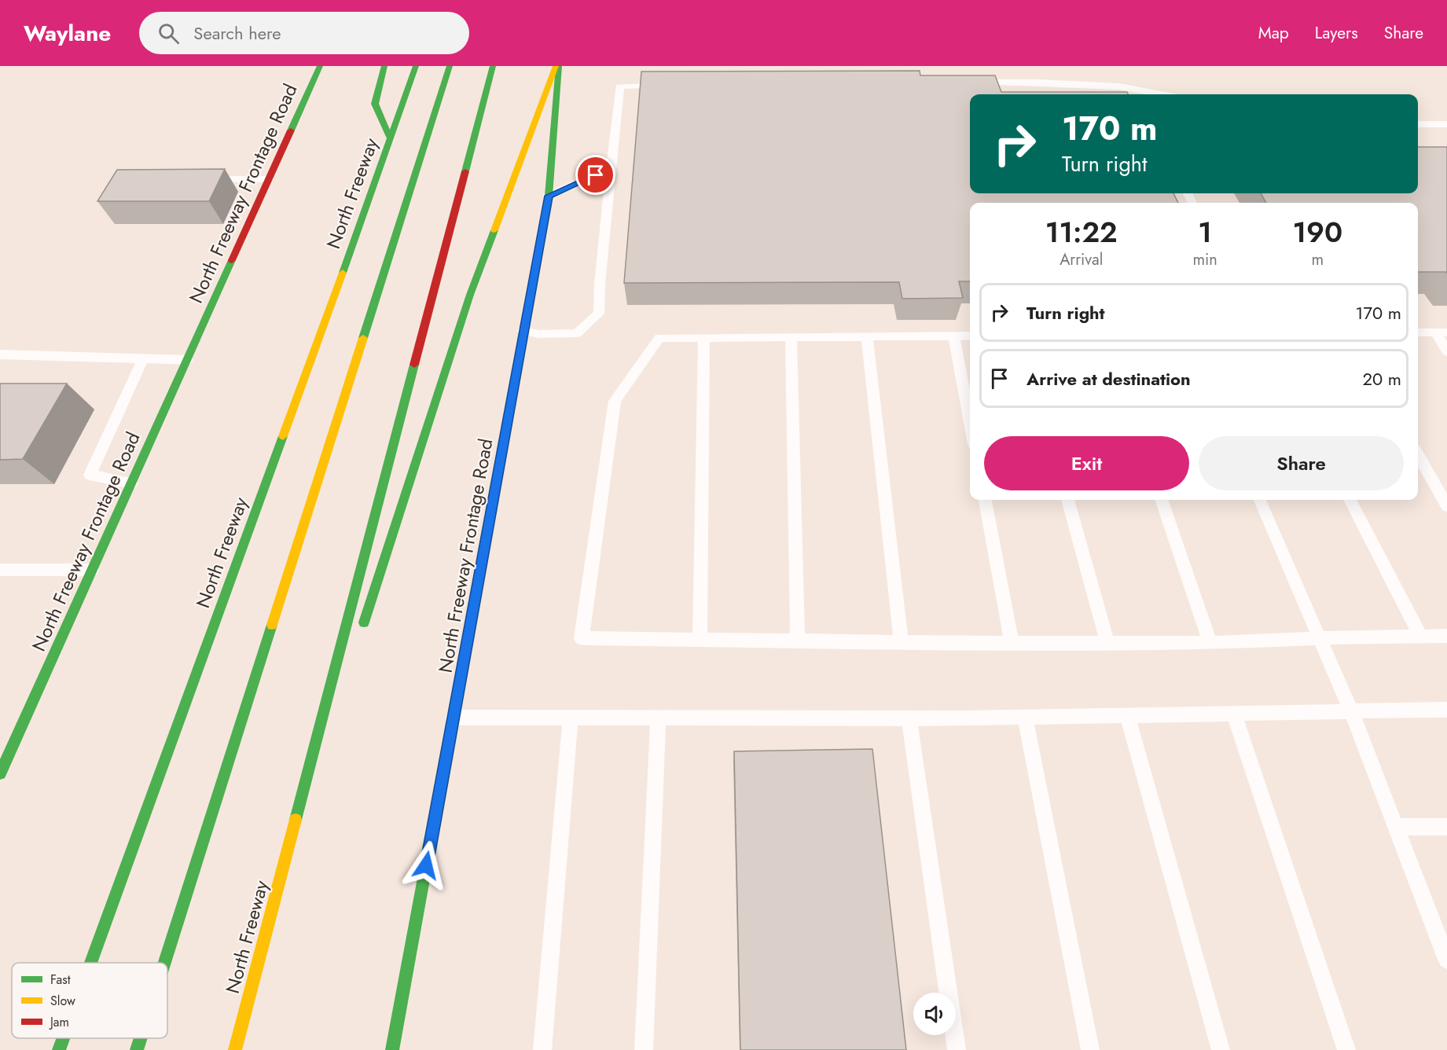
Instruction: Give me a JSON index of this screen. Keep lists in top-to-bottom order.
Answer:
{
  "streets": {
    "main road": ["North Freeway Frontage Road", "North Freeway"]
  },
  "legend": ["Fast", "Slow", "Jam"],
  "page": {
    "header": "Waylane",
    "search": "Search here",
    "nav": ["Map", "Layers", "Share"],
    "turn": ["170 m", "Turn right"],
    "eta": [
      "11:22",
      "Arrival",
      "1",
      "min",
      "190",
      "m"
    ],
    "list": [
      {
        "name": "Turn right",
        "value": "170 m"
      },
      {
        "name": "Arrive at destination",
        "value": "20 m"
      }
    ],
    "buttons": ["Exit", "Share"]
  }
}
